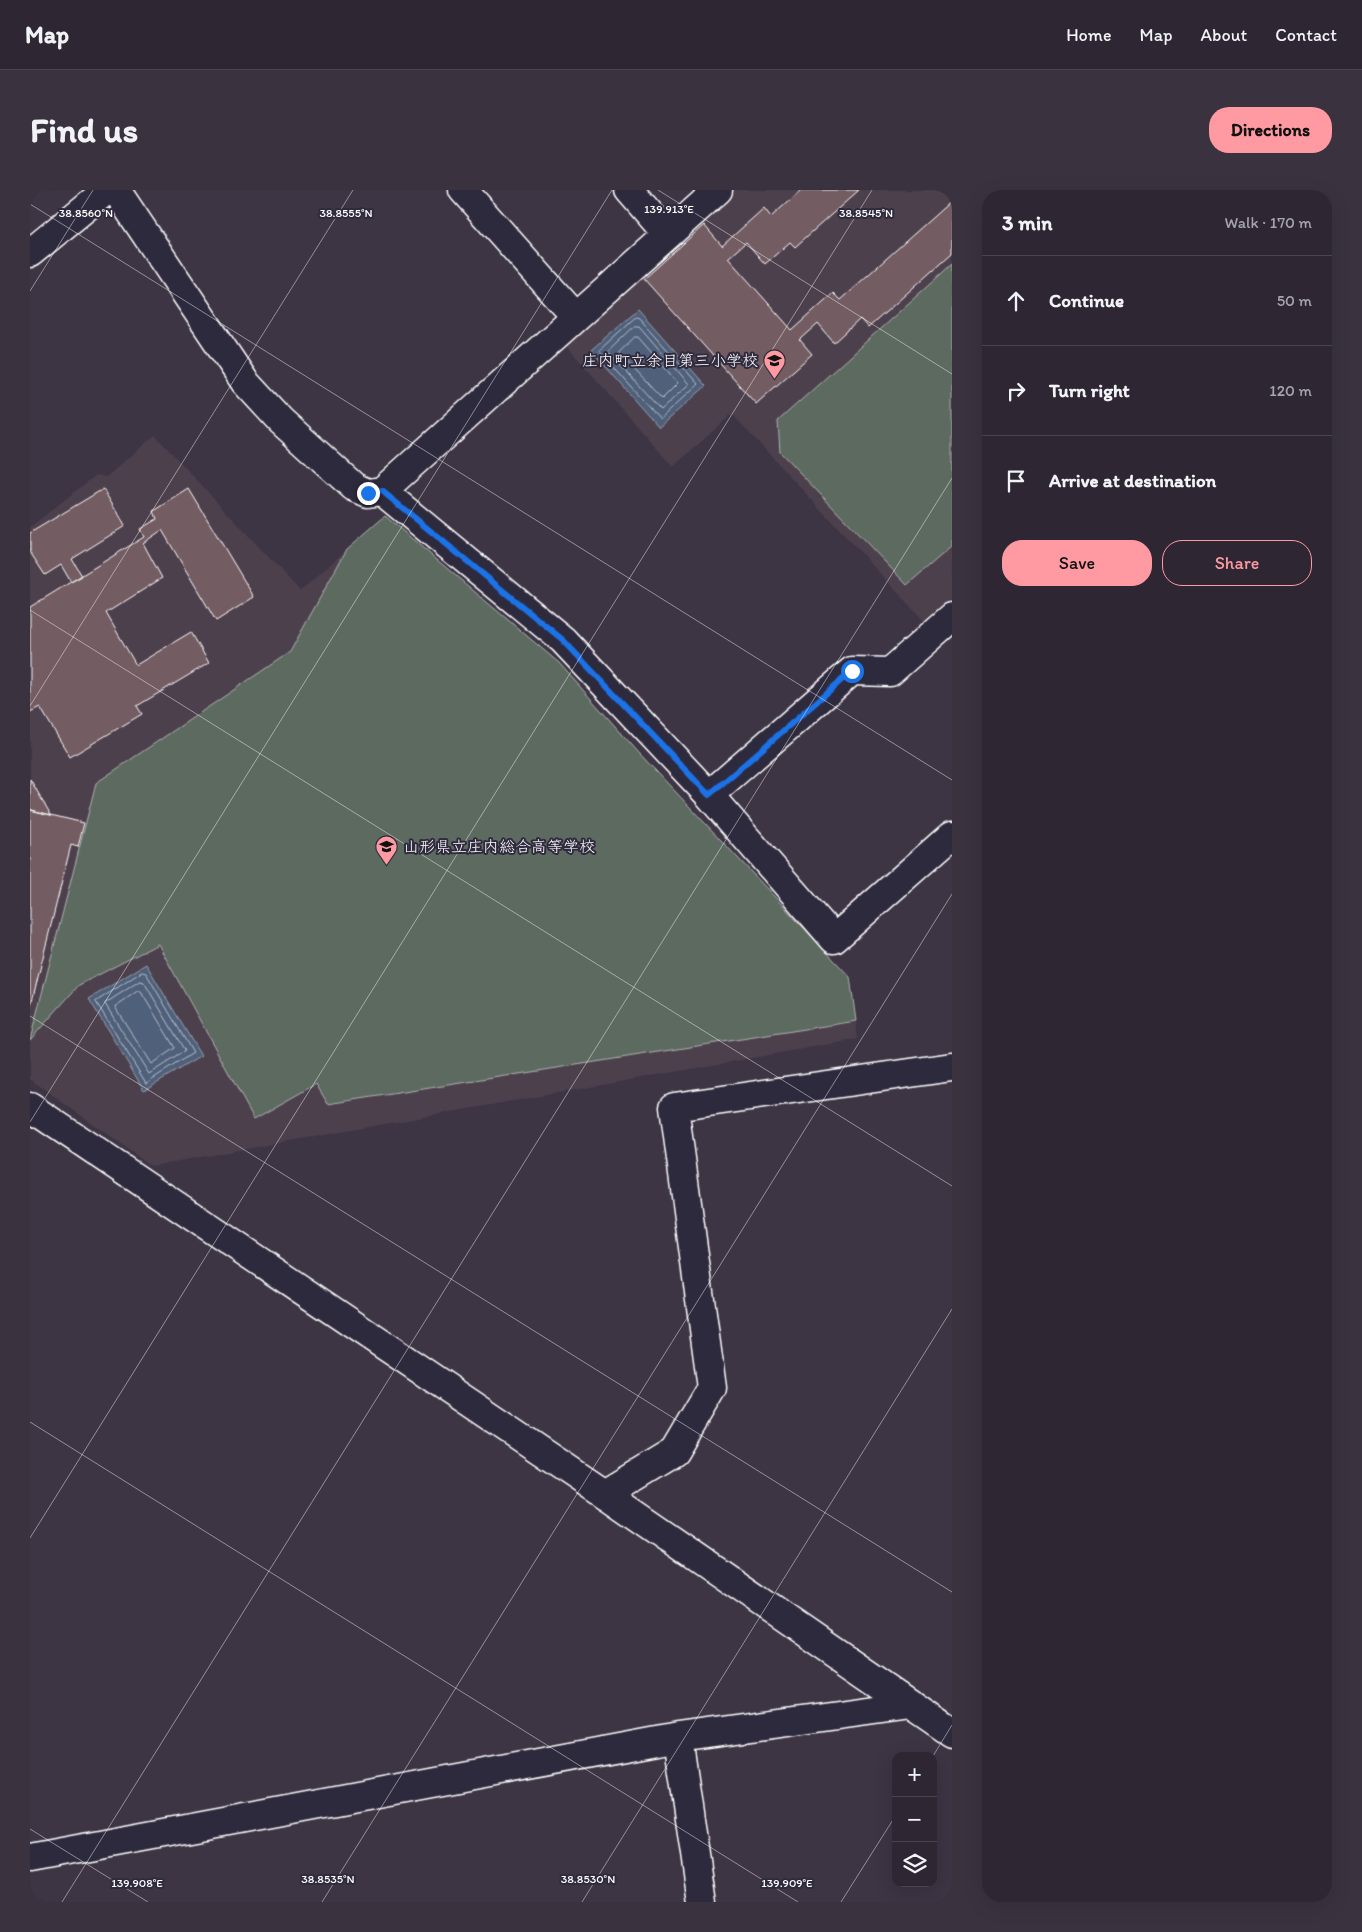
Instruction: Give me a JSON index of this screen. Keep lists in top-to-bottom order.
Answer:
{
  "places": {
    "school or university": ["庄内町立余目第三小学校", "山形県立庄内総合高等学校"]
  },
  "page": {
    "header": "Map",
    "nav": [
      "Home",
      "Map",
      "About",
      "Contact"
    ],
    "buttons": [
      "Directions",
      ["Save", "Share"]
    ],
    "title": "Find us",
    "heading": ["3 min", "Walk · 170 m"],
    "list": [
      ["Continue", "50 m"],
      ["Turn right", "120 m"],
      "Arrive at destination"
    ],
    "map_buttons": ["+", "−"]
  },
  "coordinates": [
    "139.913°E",
    "38.8560°N",
    "38.8555°N",
    "38.8545°N",
    "38.8535°N",
    "38.8530°N",
    "139.908°E",
    "139.909°E"
  ]
}
